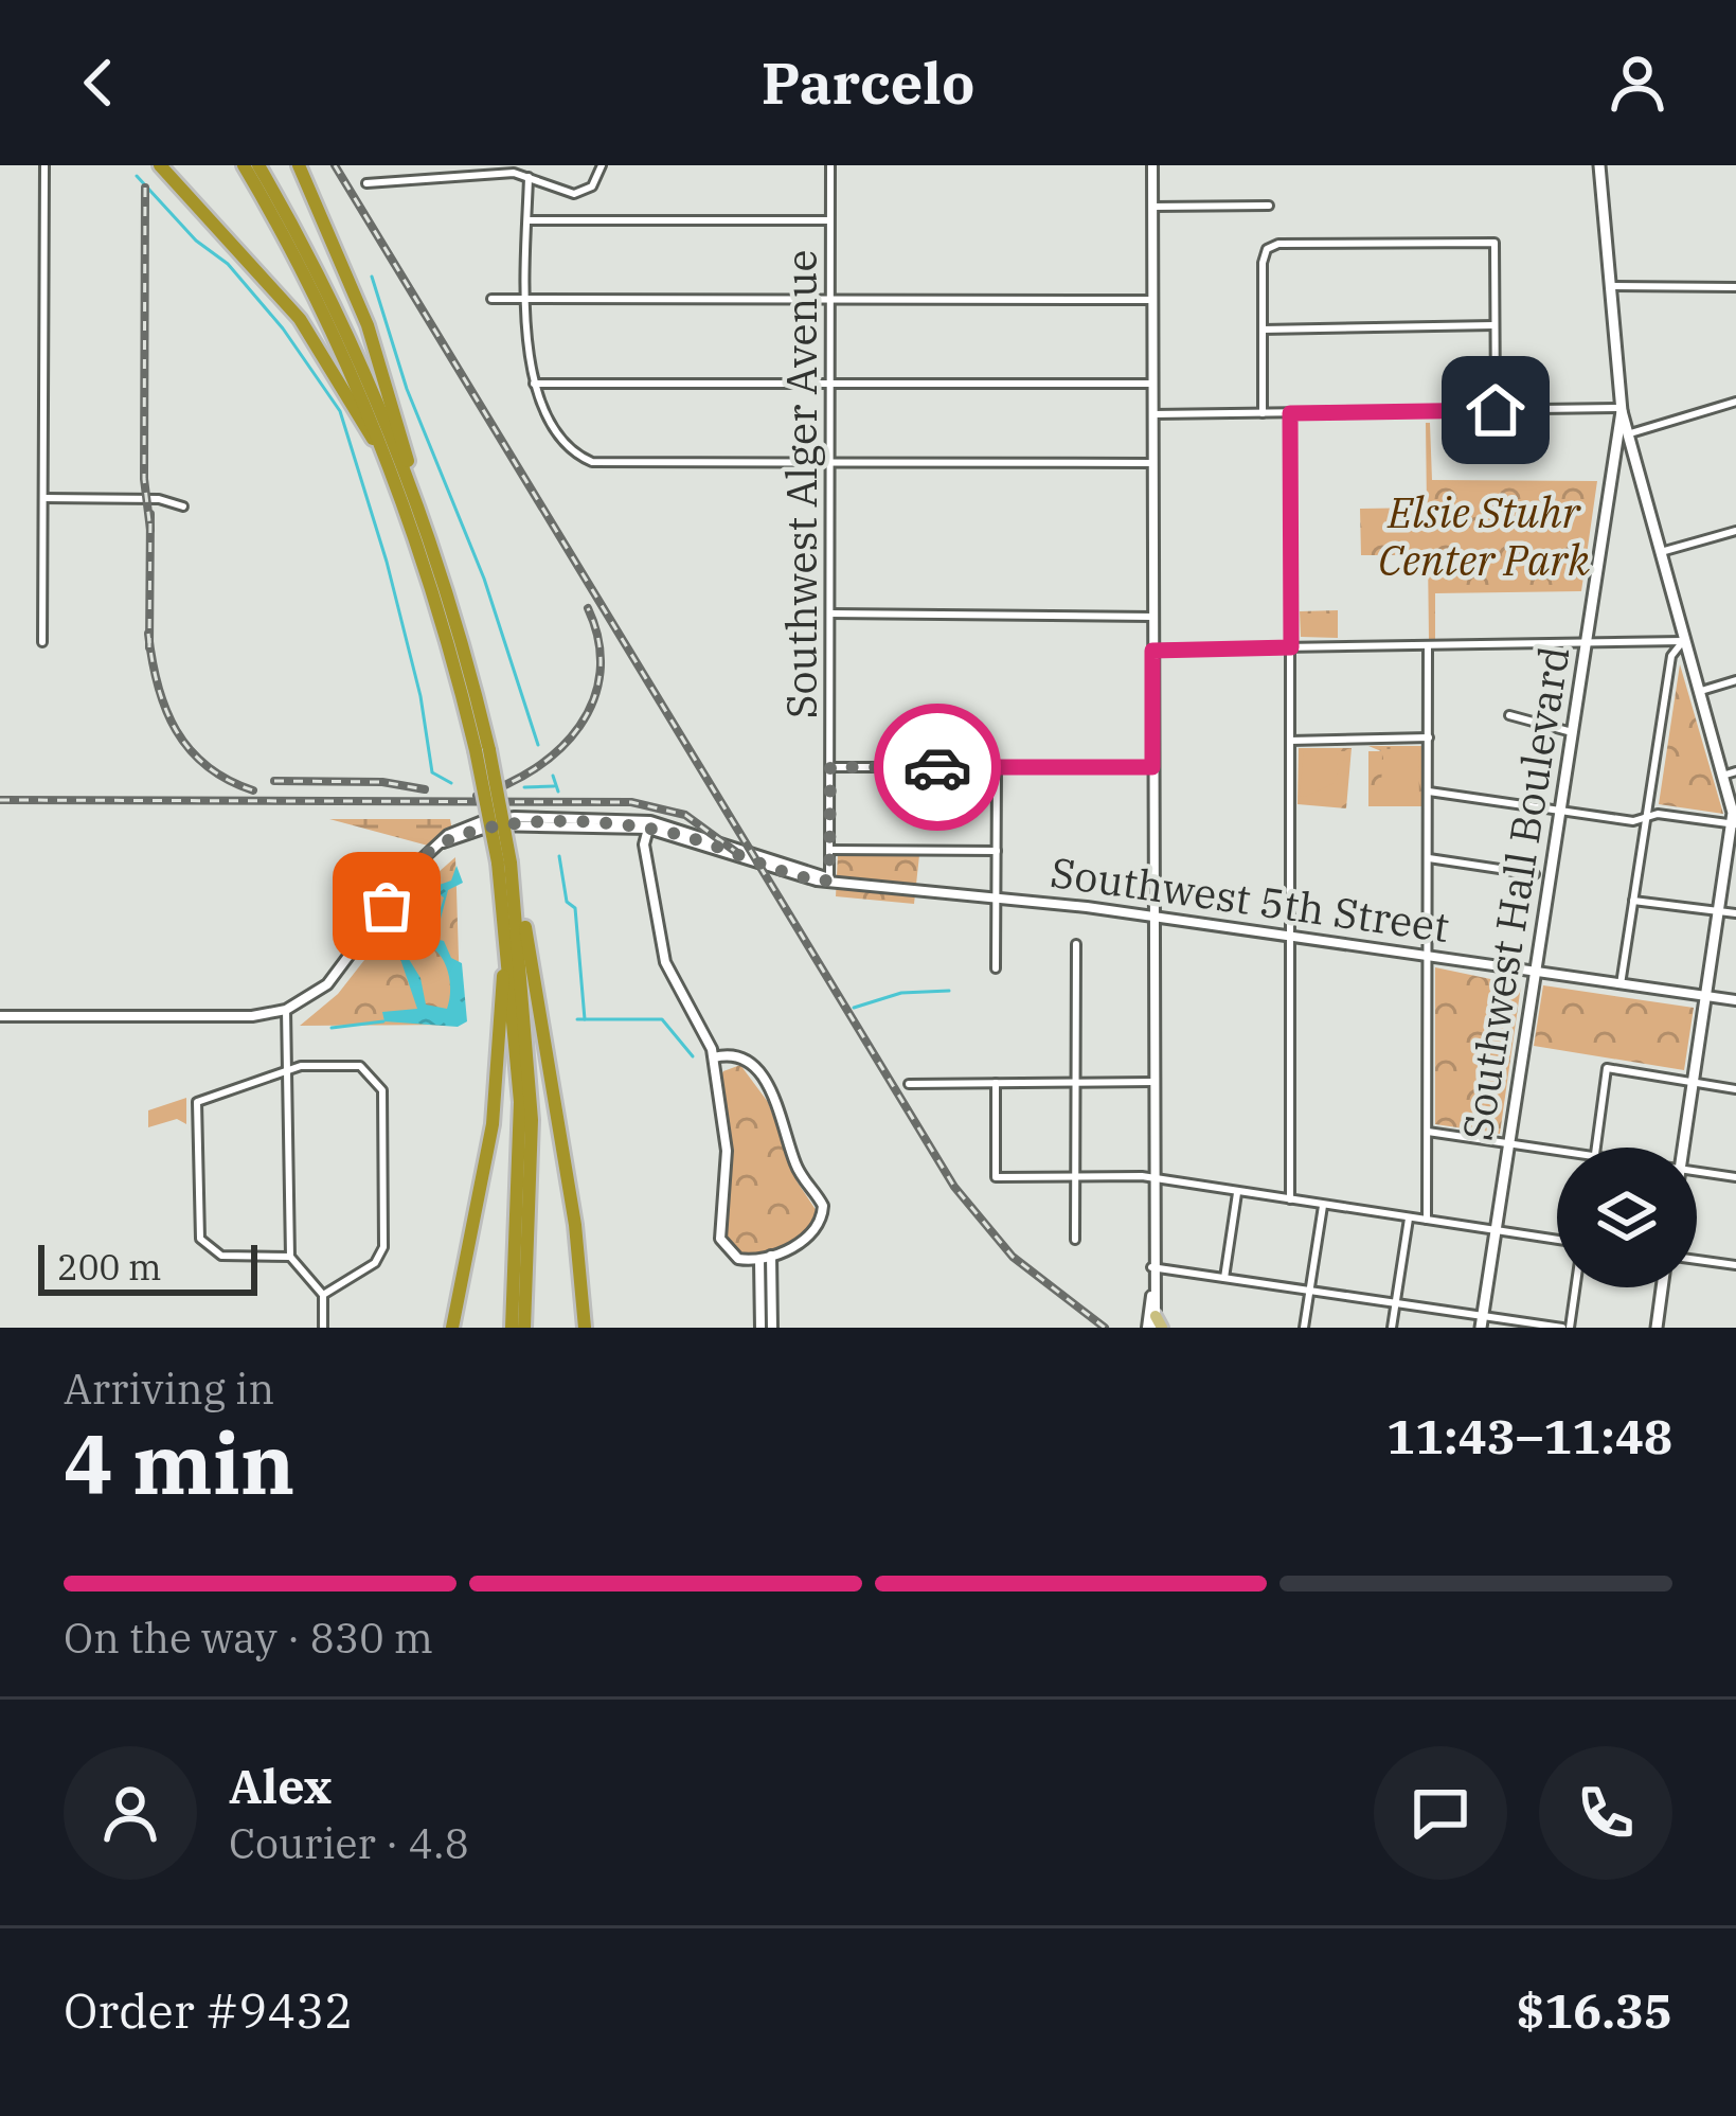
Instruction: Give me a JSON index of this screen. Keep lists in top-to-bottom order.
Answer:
{
  "streets": {
    "main road": ["Southwest Hall Boulevard"],
    "street": ["Southwest Alger Avenue", "Southwest 5th Street"]
  },
  "crossings": [
    ["Southwest Alger Avenue", "Southwest 5th Street"],
    ["Southwest Hall Boulevard", "Southwest 5th Street"]
  ],
  "parks": ["Elsie Stuhr Center Park"],
  "scale_bar": "200 m",
  "page": {
    "header": "Parcelo",
    "scale": "200 m",
    "heading": ["4 min", "Arriving in", "11:43–11:48"],
    "panel": [
      "Alex",
      "Courier · 4.8",
      "Order #9432",
      "$16.35"
    ],
    "bar": "On the way · 830 m"
  }
}
